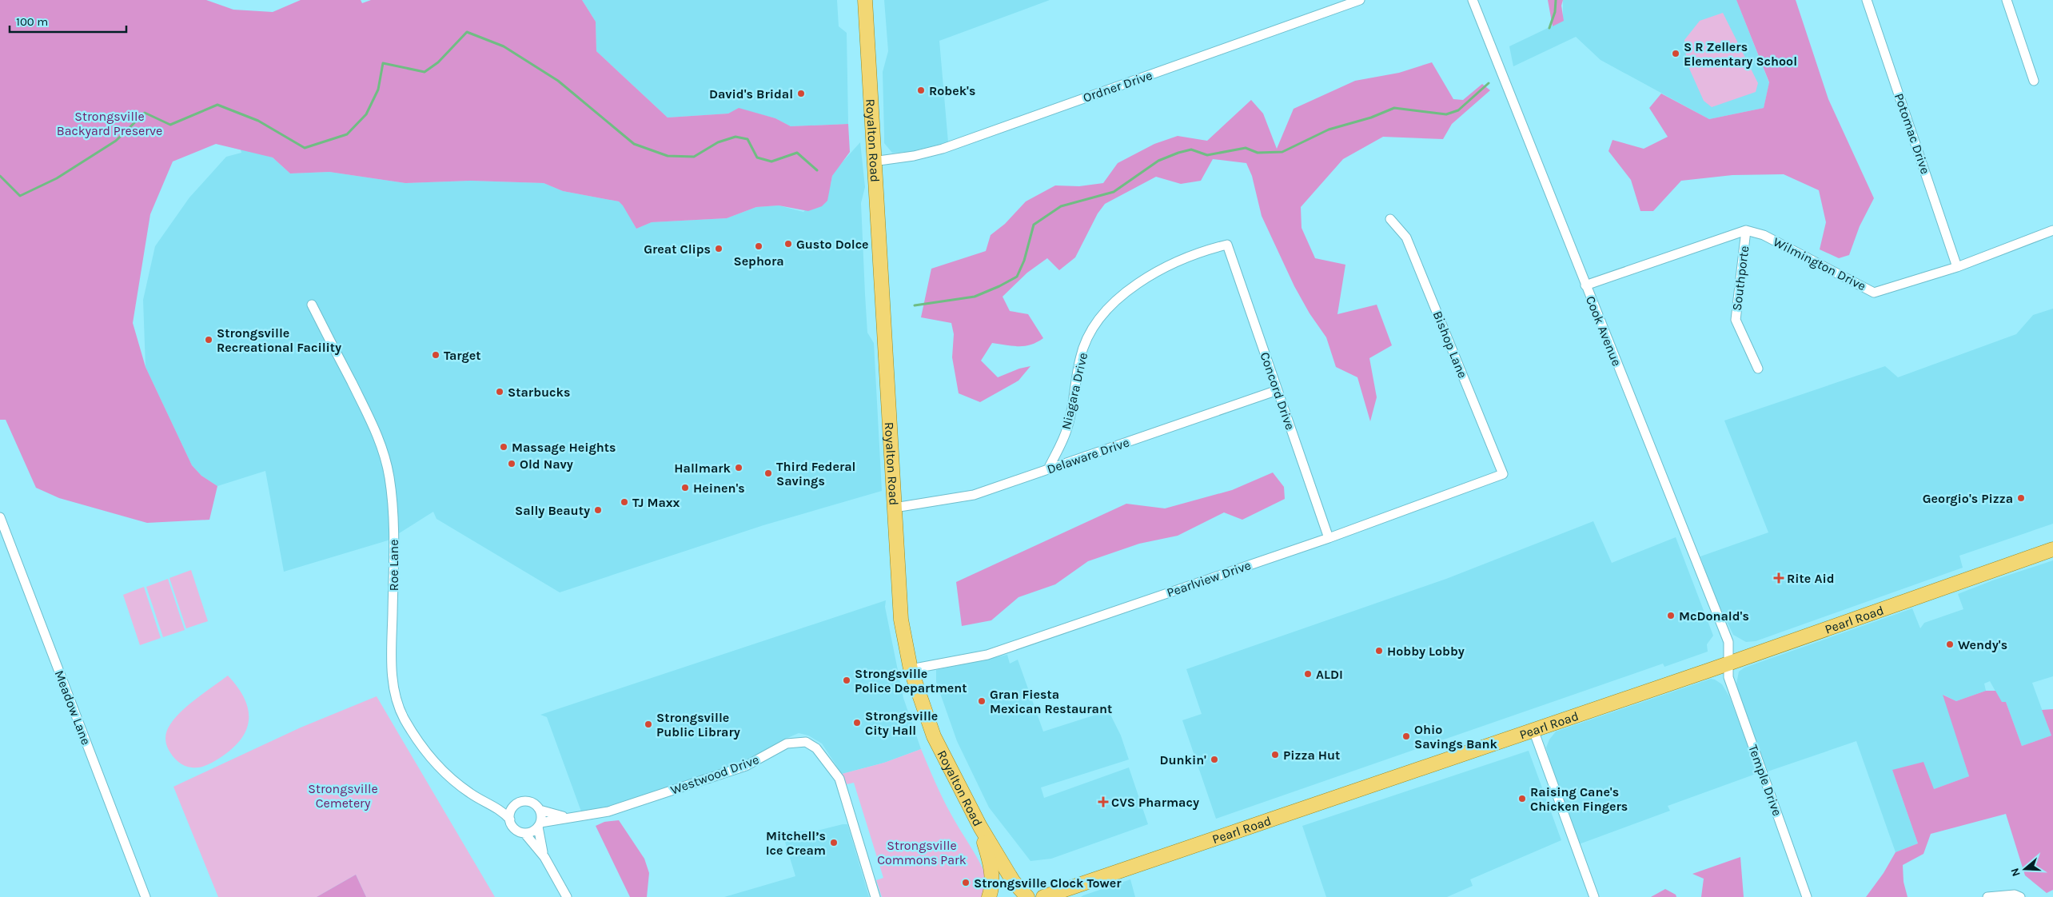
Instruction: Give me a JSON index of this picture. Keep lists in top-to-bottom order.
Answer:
{
  "streets": {
    "main road": ["Royalton Road", "Pearl Road"],
    "street": [
      "Ordner Drive",
      "Potomac Drive",
      "Wilmington Drive",
      "Southporte",
      "Cook Avenue",
      "Bishop Lane",
      "Niagara Drive",
      "Concord Drive",
      "Delaware Drive",
      "Roe Lane",
      "Pearlview Drive",
      "Meadow Lane",
      "Westwood Drive",
      "Temple Drive"
    ]
  },
  "crossings": [
    ["Ordner Drive", "Royalton Road"],
    ["Potomac Drive", "Wilmington Drive"],
    ["Royalton Road", "Delaware Drive"],
    ["Royalton Road", "Pearlview Drive"],
    ["Wilmington Drive", "Southporte"],
    ["Cook Avenue", "Pearl Road"],
    ["Cook Avenue", "Temple Drive"],
    ["Bishop Lane", "Pearlview Drive"],
    ["Niagara Drive", "Concord Drive"],
    ["Niagara Drive", "Delaware Drive"],
    ["Concord Drive", "Delaware Drive"],
    ["Concord Drive", "Pearlview Drive"],
    ["Roe Lane", "Westwood Drive"],
    ["Pearl Road", "Temple Drive"]
  ],
  "parks": ["Strongsville Backyard Preserve", "Strongsville Cemetery", "Strongsville Commons Park"],
  "places": {
    "other": [
      "S R Zellers Elementary School",
      "Robek's",
      "David's Bridal",
      "Gusto Dolce",
      "Sephora",
      "Great Clips",
      "Strongsville Recreational Facility",
      "Target",
      "Starbucks",
      "Massage Heights",
      "Old Navy",
      "Hallmark",
      "Third Federal Savings",
      "Heinen's",
      "Georgio's Pizza",
      "TJ Maxx",
      "Sally Beauty",
      "McDonald's",
      "Wendy's",
      "Hobby Lobby",
      "ALDI",
      "Strongsville Police Department",
      "Gran Fiesta Mexican Restaurant",
      "Strongsville City Hall",
      "Strongsville Public Library",
      "Ohio Savings Bank",
      "Pizza Hut",
      "Dunkin'",
      "Raising Cane's Chicken Fingers",
      "Mitchell’s Ice Cream",
      "Strongsville Clock Tower"
    ],
    "health": ["Rite Aid", "CVS Pharmacy"]
  },
  "scale_bar": "100 m",
  "north": "left"
}
